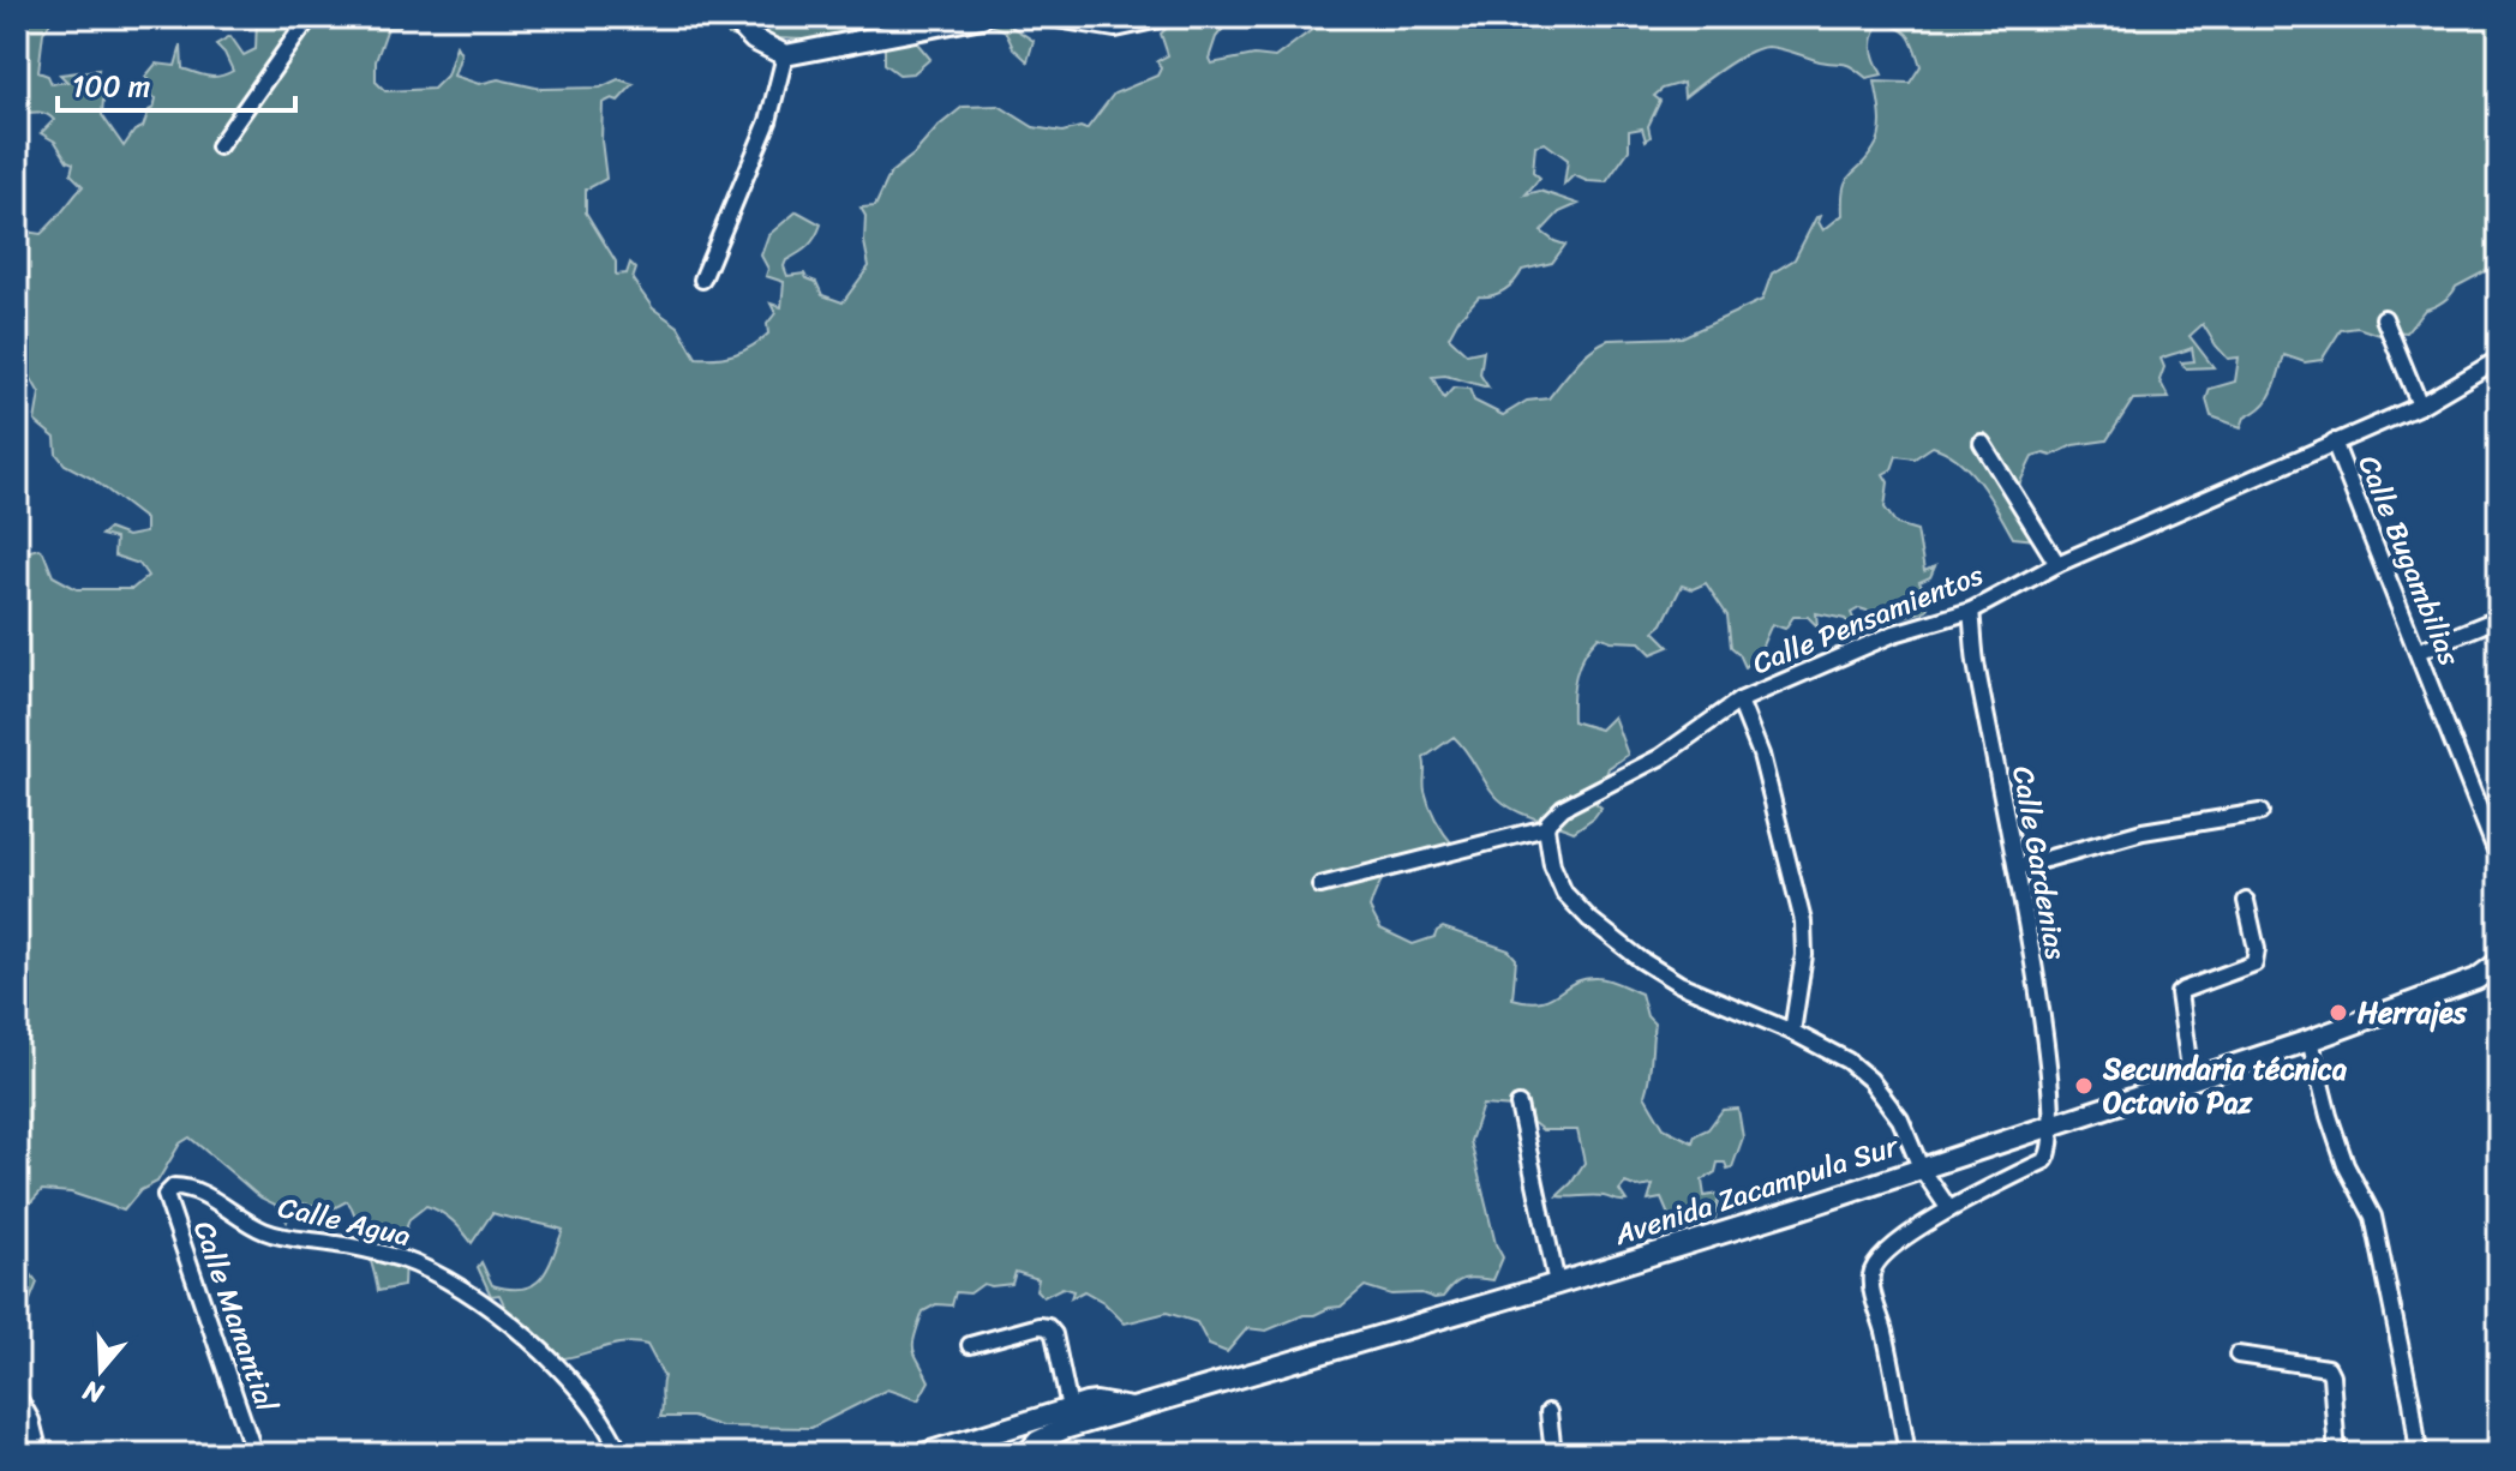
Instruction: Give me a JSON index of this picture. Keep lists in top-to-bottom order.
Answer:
{
  "streets": {
    "main road": ["Avenida Zacampula Sur"],
    "street": [
      "Calle Bugambilias",
      "Calle Pensamientos",
      "Calle Gardenias",
      "Calle Agua",
      "Calle Manantial"
    ]
  },
  "crossings": [
    ["Calle Bugambilias", "Calle Pensamientos"],
    ["Calle Pensamientos", "Calle Gardenias"],
    ["Calle Gardenias", "Avenida Zacampula Sur"],
    ["Calle Agua", "Calle Manantial"]
  ],
  "places": ["Herrajes", "Secundaria técnica Octavio Paz"],
  "scale_bar": "100 m",
  "north": "bottom"
}
